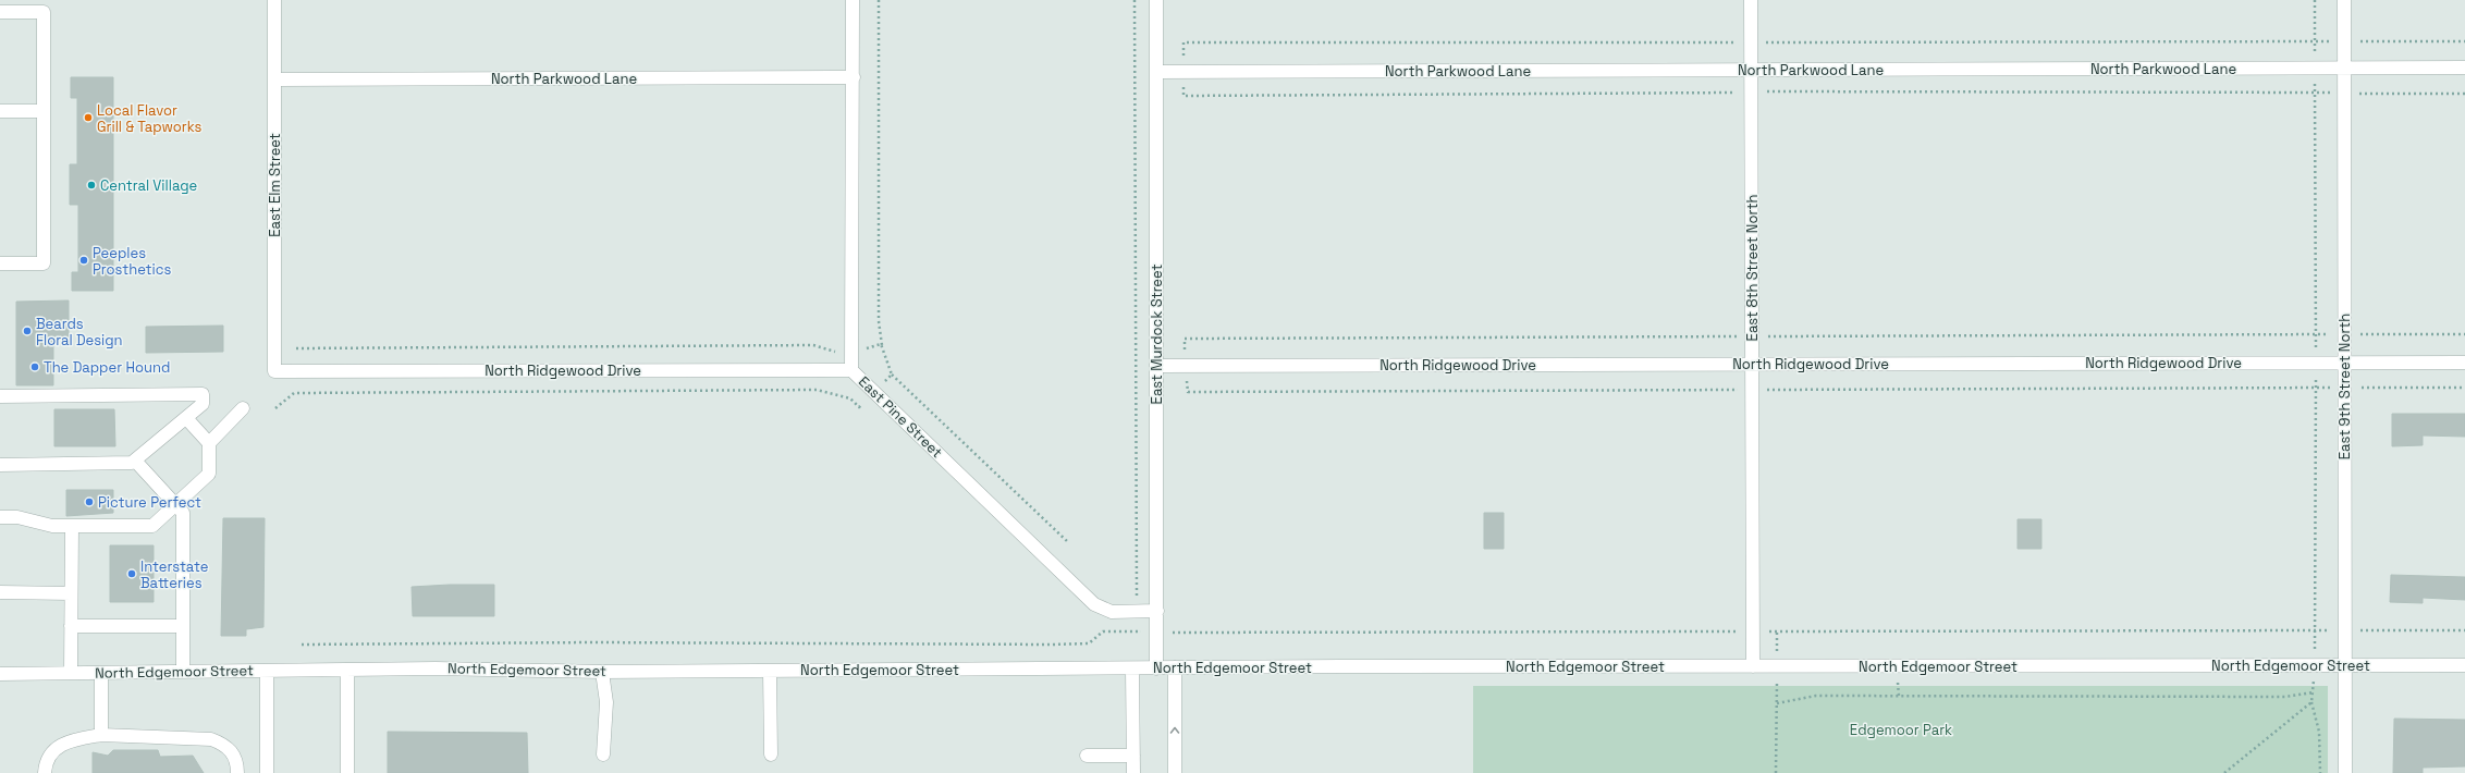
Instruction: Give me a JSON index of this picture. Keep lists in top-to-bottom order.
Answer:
{
  "streets": {
    "street": [
      "North Parkwood Lane",
      "East Elm Street",
      "East 8th Street North",
      "East Murdock Street",
      "North Ridgewood Drive",
      "East 9th Street North",
      "East Pine Street",
      "North Edgemoor Street"
    ]
  },
  "crossings": [
    ["North Parkwood Lane", "East Elm Street"],
    ["North Parkwood Lane", "East 8th Street North"],
    ["North Parkwood Lane", "East Murdock Street"],
    ["North Parkwood Lane", "East 9th Street North"],
    ["North Parkwood Lane", "East Pine Street"],
    ["East Elm Street", "North Ridgewood Drive"],
    ["East 8th Street North", "North Ridgewood Drive"],
    ["East 8th Street North", "North Edgemoor Street"],
    ["East Murdock Street", "North Ridgewood Drive"],
    ["East Murdock Street", "East Pine Street"],
    ["East Murdock Street", "North Edgemoor Street"],
    ["North Ridgewood Drive", "East 9th Street North"],
    ["North Ridgewood Drive", "East Pine Street"],
    ["East 9th Street North", "North Edgemoor Street"]
  ],
  "parks": ["Edgemoor Park"],
  "places": [
    "Local Flavor Grill & Tapworks",
    "Central Village",
    "Peeples Prosthetics",
    "Beards Floral Design",
    "The Dapper Hound",
    "Picture Perfect",
    "Interstate Batteries"
  ]
}
